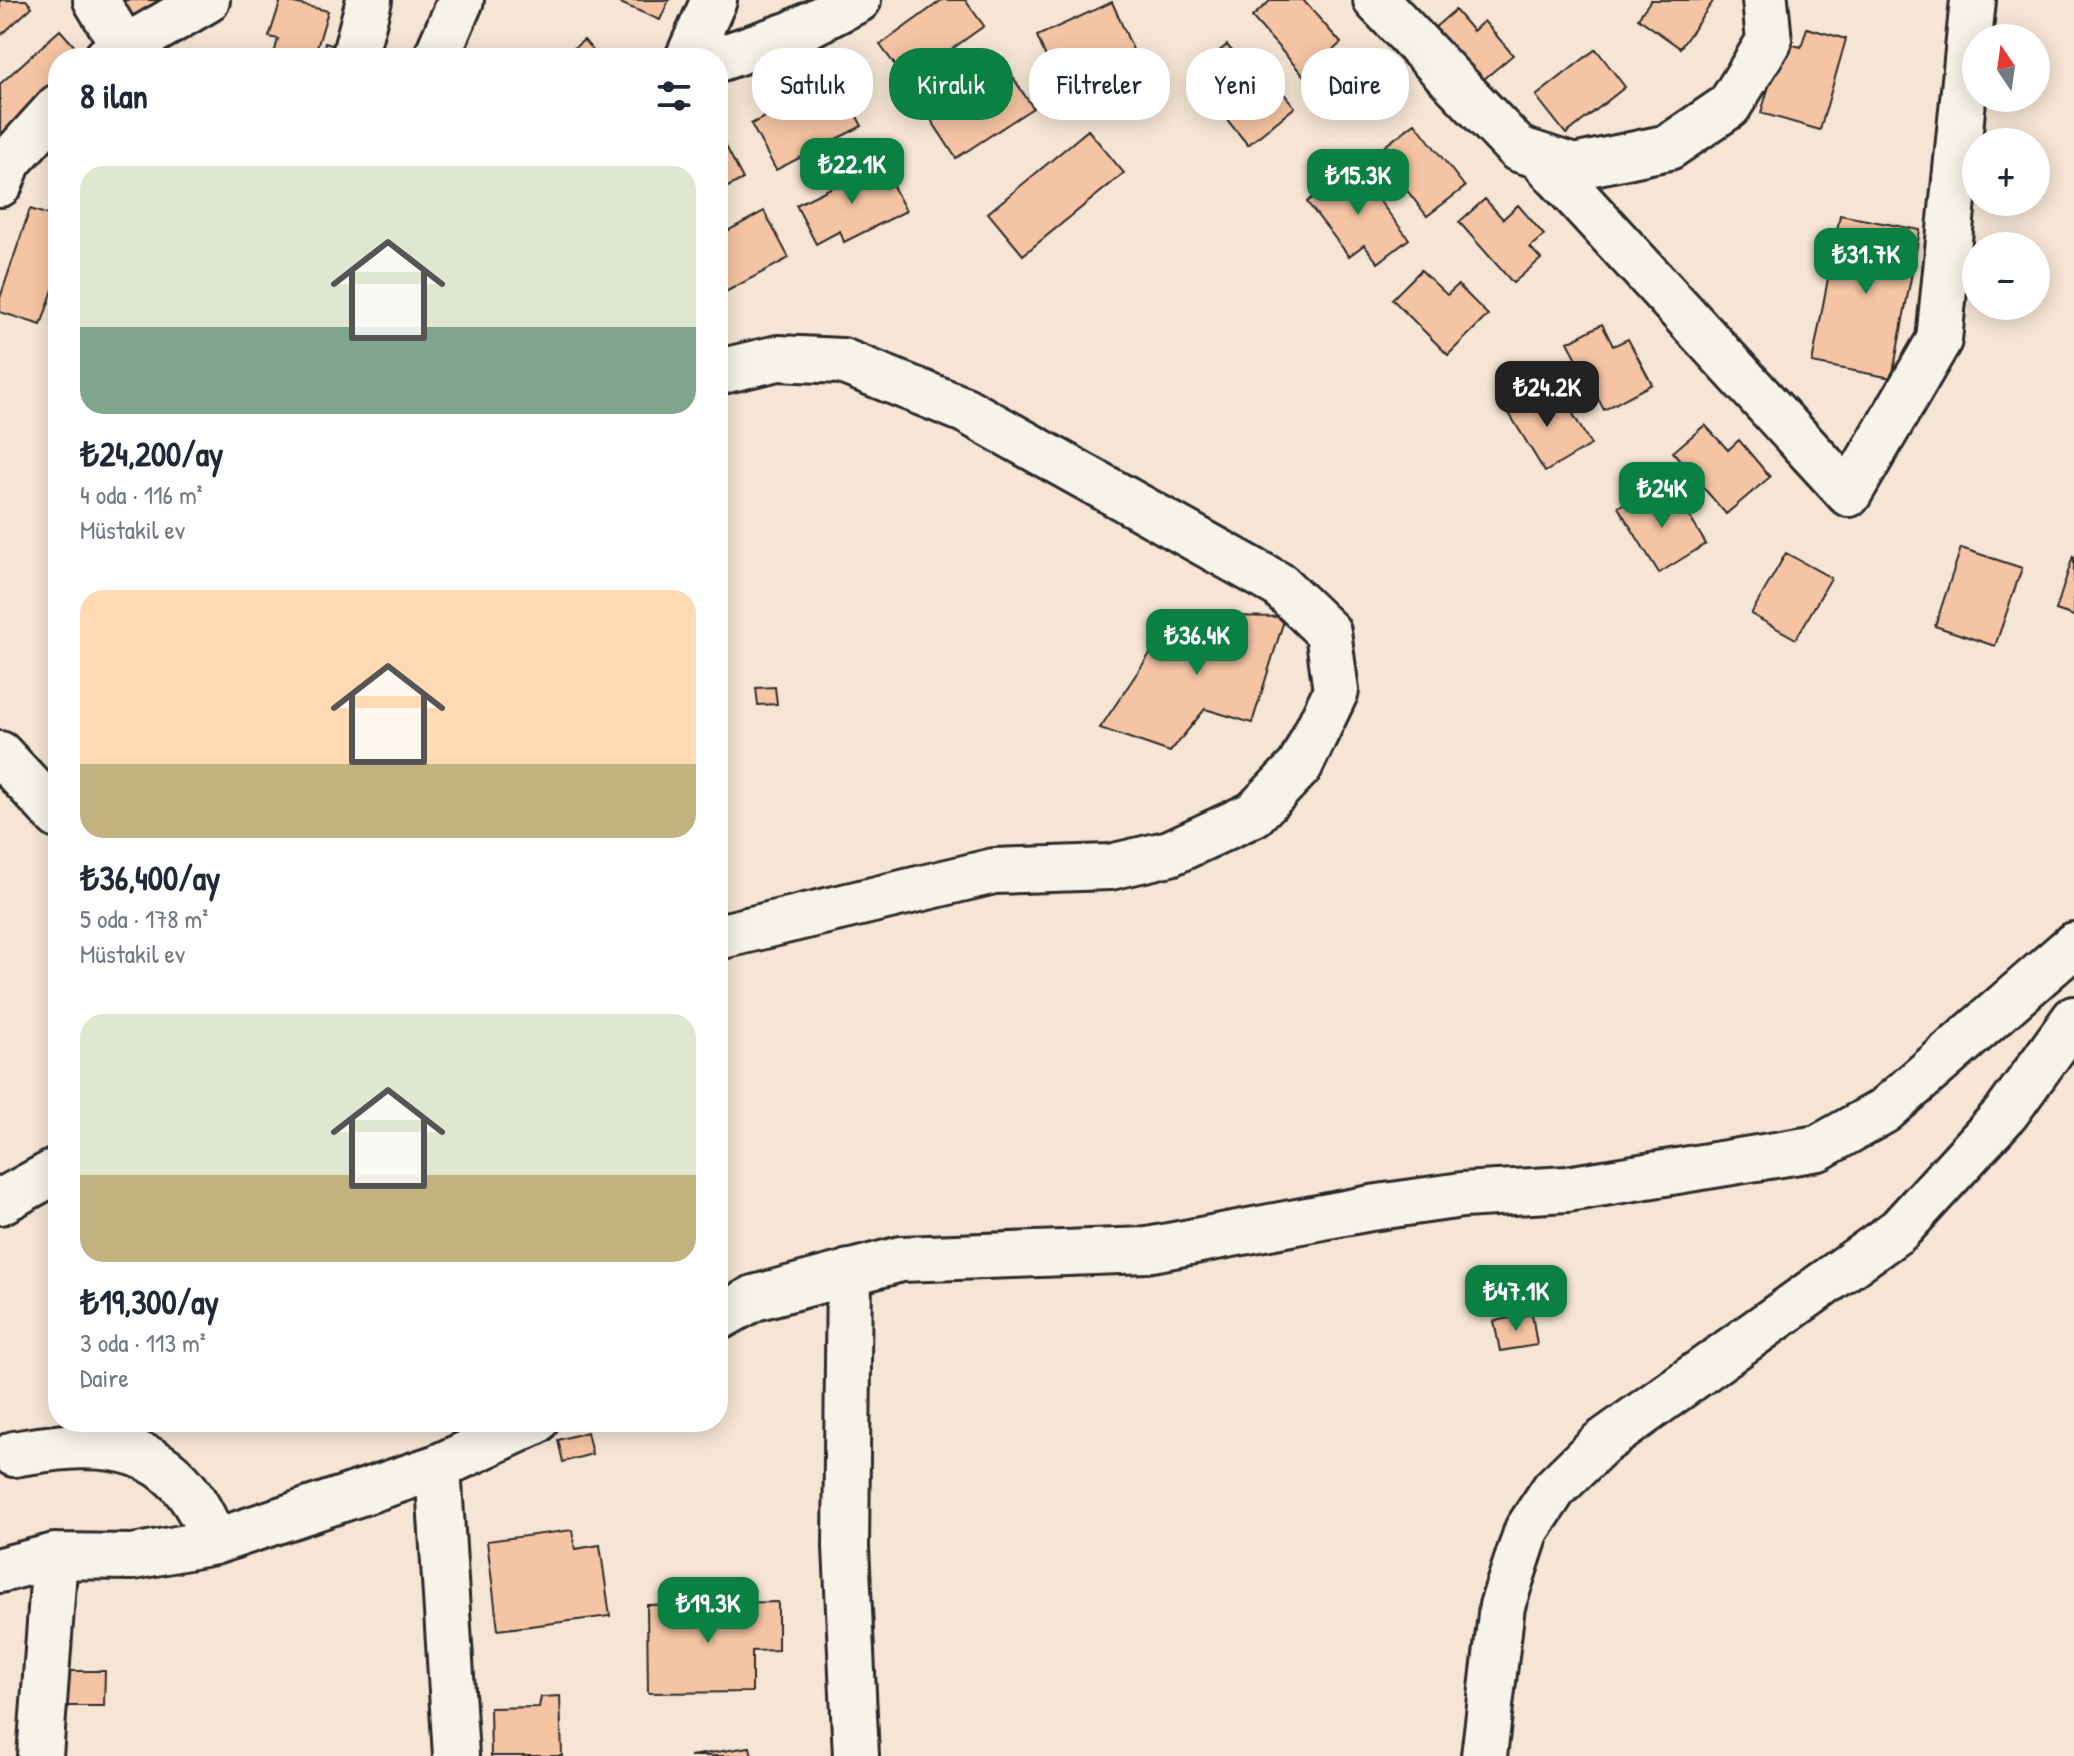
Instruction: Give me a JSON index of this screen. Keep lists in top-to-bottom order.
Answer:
{
  "north": "top",
  "page": {
    "map_buttons": ["+", "−"],
    "chip": [
      "Satılık",
      "Kiralık",
      "Filtreler",
      "Yeni",
      "Daire"
    ],
    "heading": "8 ilan",
    "price": [
      "₺22.1K",
      "₺15.3K",
      "₺31.7K",
      "₺24.2K",
      "₺24K",
      "₺36.4K",
      "₺47.1K",
      "₺19.3K"
    ],
    "list": [
      {
        "name": "₺24,200/ay",
        "note": "4 oda · 116 m² · Müstakil ev"
      },
      {
        "name": "₺36,400/ay",
        "note": "5 oda · 178 m² · Müstakil ev"
      },
      {
        "name": "₺19,300/ay",
        "note": "3 oda · 113 m² · Daire"
      }
    ]
  }
}
